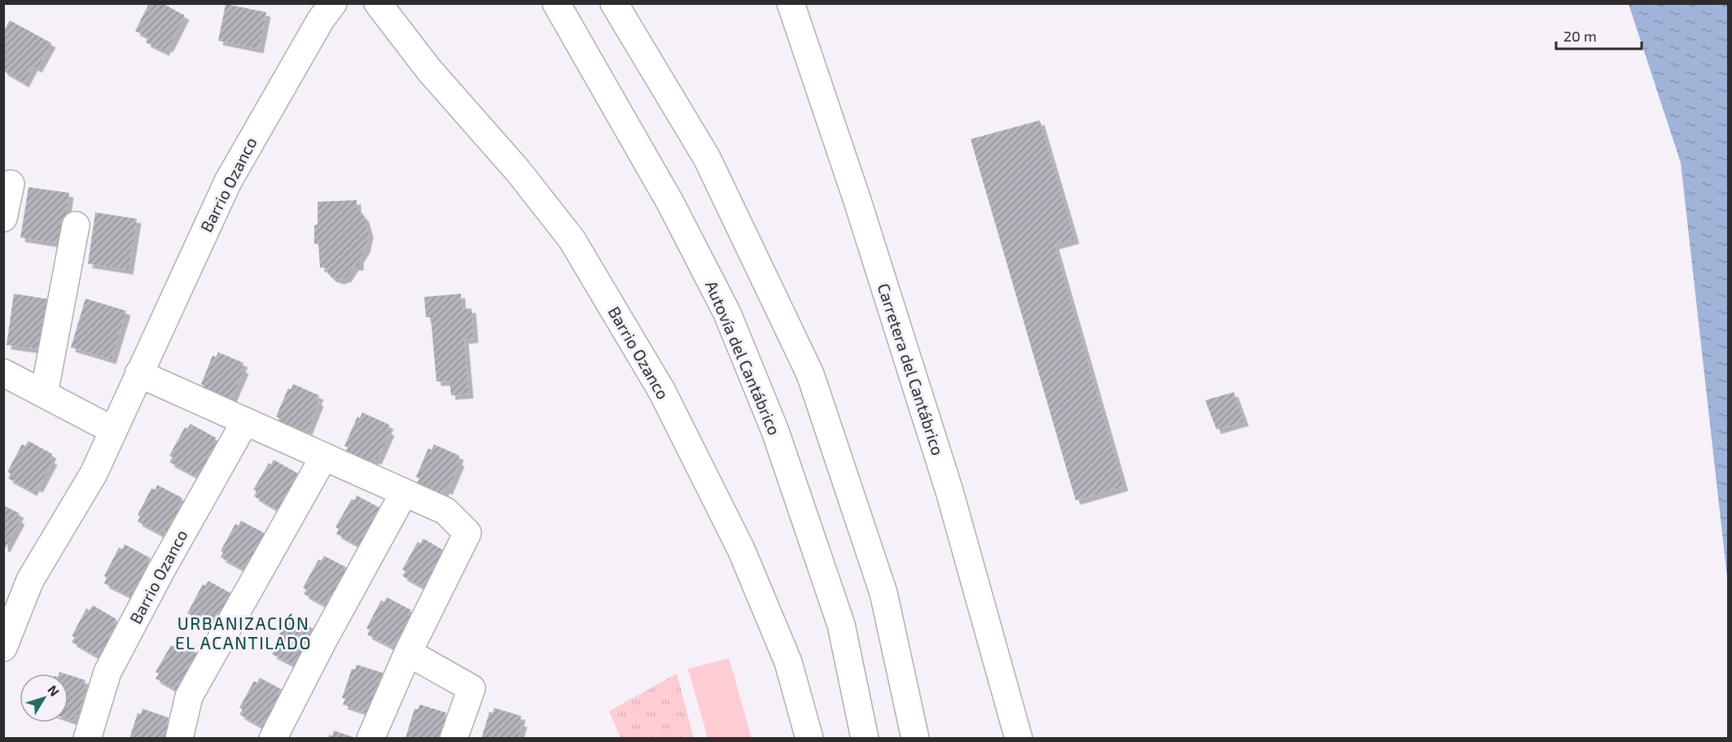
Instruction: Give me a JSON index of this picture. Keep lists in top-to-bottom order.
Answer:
{
  "streets": {
    "main road": ["Barrio Ozanco", "Autovía del Cantábrico", "Carretera del Cantábrico"]
  },
  "districts": ["URBANIZACIÓN EL ACANTILADO"],
  "scale_bar": "20 m",
  "north": "top right"
}
